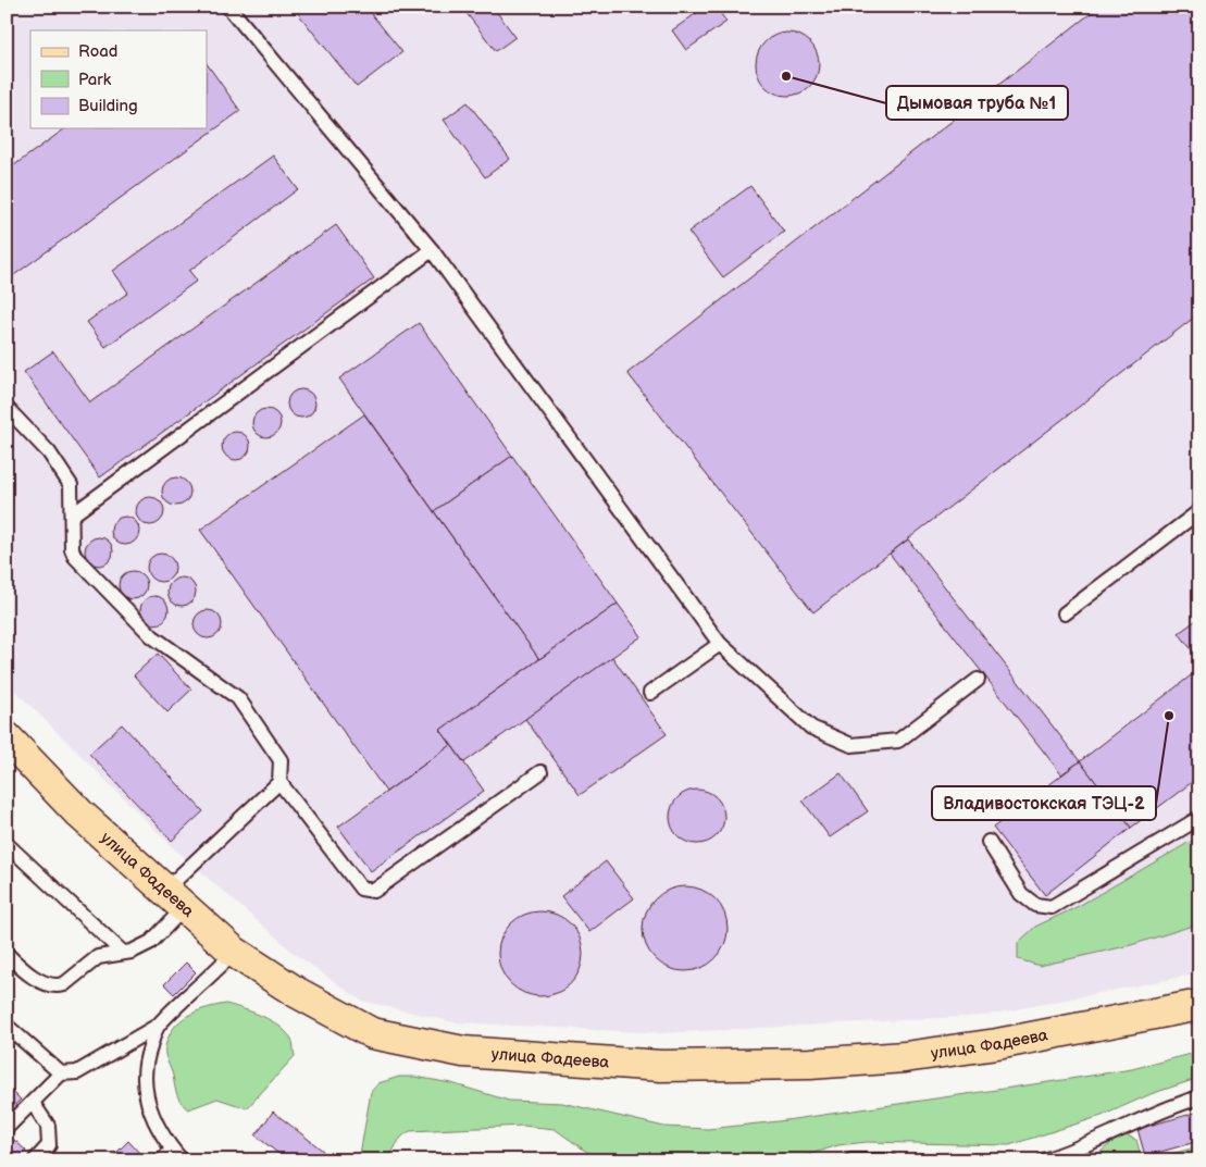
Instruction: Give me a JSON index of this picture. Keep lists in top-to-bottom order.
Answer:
{
  "streets": {
    "main road": ["улица Фадеева"]
  },
  "places": ["Дымовая труба №1", "Владивостокская ТЭЦ-2"],
  "legend": ["Road", "Park", "Building"]
}
